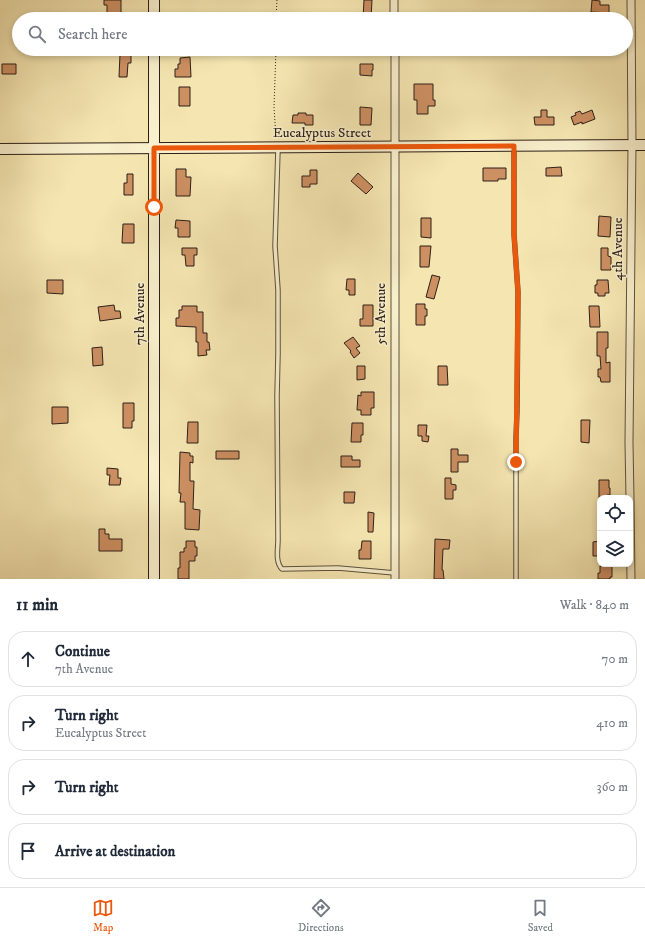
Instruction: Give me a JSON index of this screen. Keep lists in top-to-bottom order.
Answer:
{
  "streets": {
    "main road": ["Eucalyptus Street", "7th Avenue"],
    "street": ["4th Avenue", "5th Avenue"]
  },
  "crossings": [
    ["Eucalyptus Street", "4th Avenue"],
    ["Eucalyptus Street", "7th Avenue"],
    ["Eucalyptus Street", "5th Avenue"]
  ],
  "page": {
    "search": "Search here",
    "heading": ["11 min", "Walk · 840 m"],
    "list": [
      ["Continue", "7th Avenue", "70 m"],
      ["Turn right", "Eucalyptus Street", "410 m"],
      ["Turn right", "360 m"],
      "Arrive at destination"
    ],
    "nav": ["Map", "Directions", "Saved"]
  }
}
